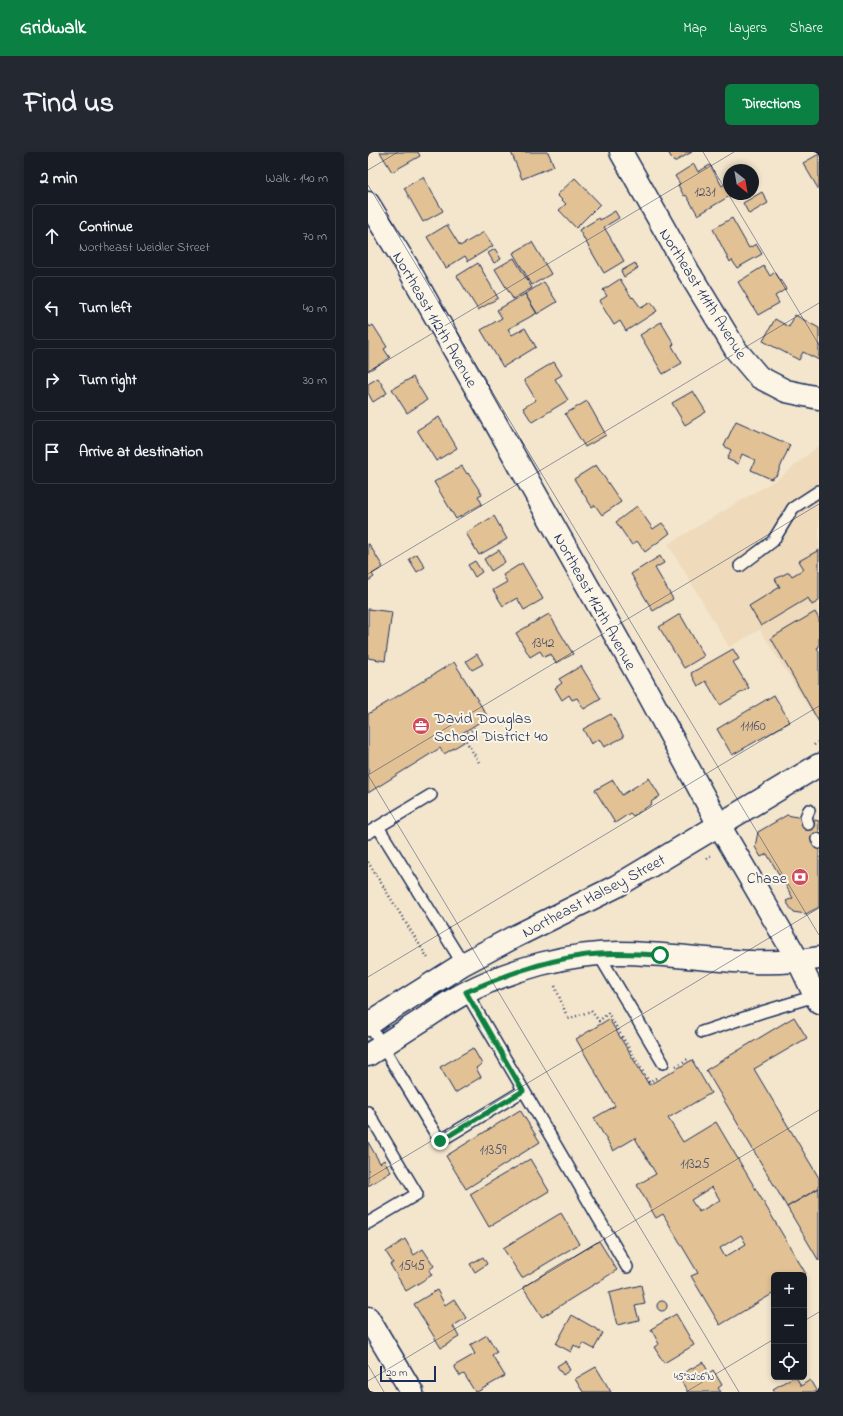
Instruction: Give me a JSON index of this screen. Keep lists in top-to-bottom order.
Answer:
{
  "streets": {
    "street": ["Northeast 111th Avenue", "Northeast 112th Avenue", "Northeast Halsey Street"]
  },
  "crossings": [
    ["Northeast 112th Avenue", "Northeast Halsey Street"]
  ],
  "places": {
    "office": ["David Douglas School District 40"],
    "bank": ["Chase"]
  },
  "house_numbers": [
    "1231",
    "1342",
    "11160",
    "11359",
    "11325",
    "1545"
  ],
  "scale_bar": "20 m",
  "north": "bottom right",
  "page": {
    "header": "Gridwalk",
    "nav": ["Map", "Layers", "Share"],
    "title": "Find us",
    "buttons": "Directions",
    "heading": ["2 min", "Walk · 140 m"],
    "list": [
      ["Continue", "Northeast Weidler Street", "70 m"],
      ["Turn left", "40 m"],
      ["Turn right", "30 m"],
      "Arrive at destination"
    ],
    "map_buttons": ["+", "−"],
    "scale": "20 m"
  },
  "coordinates": ["45°32'06\"N"]
}
